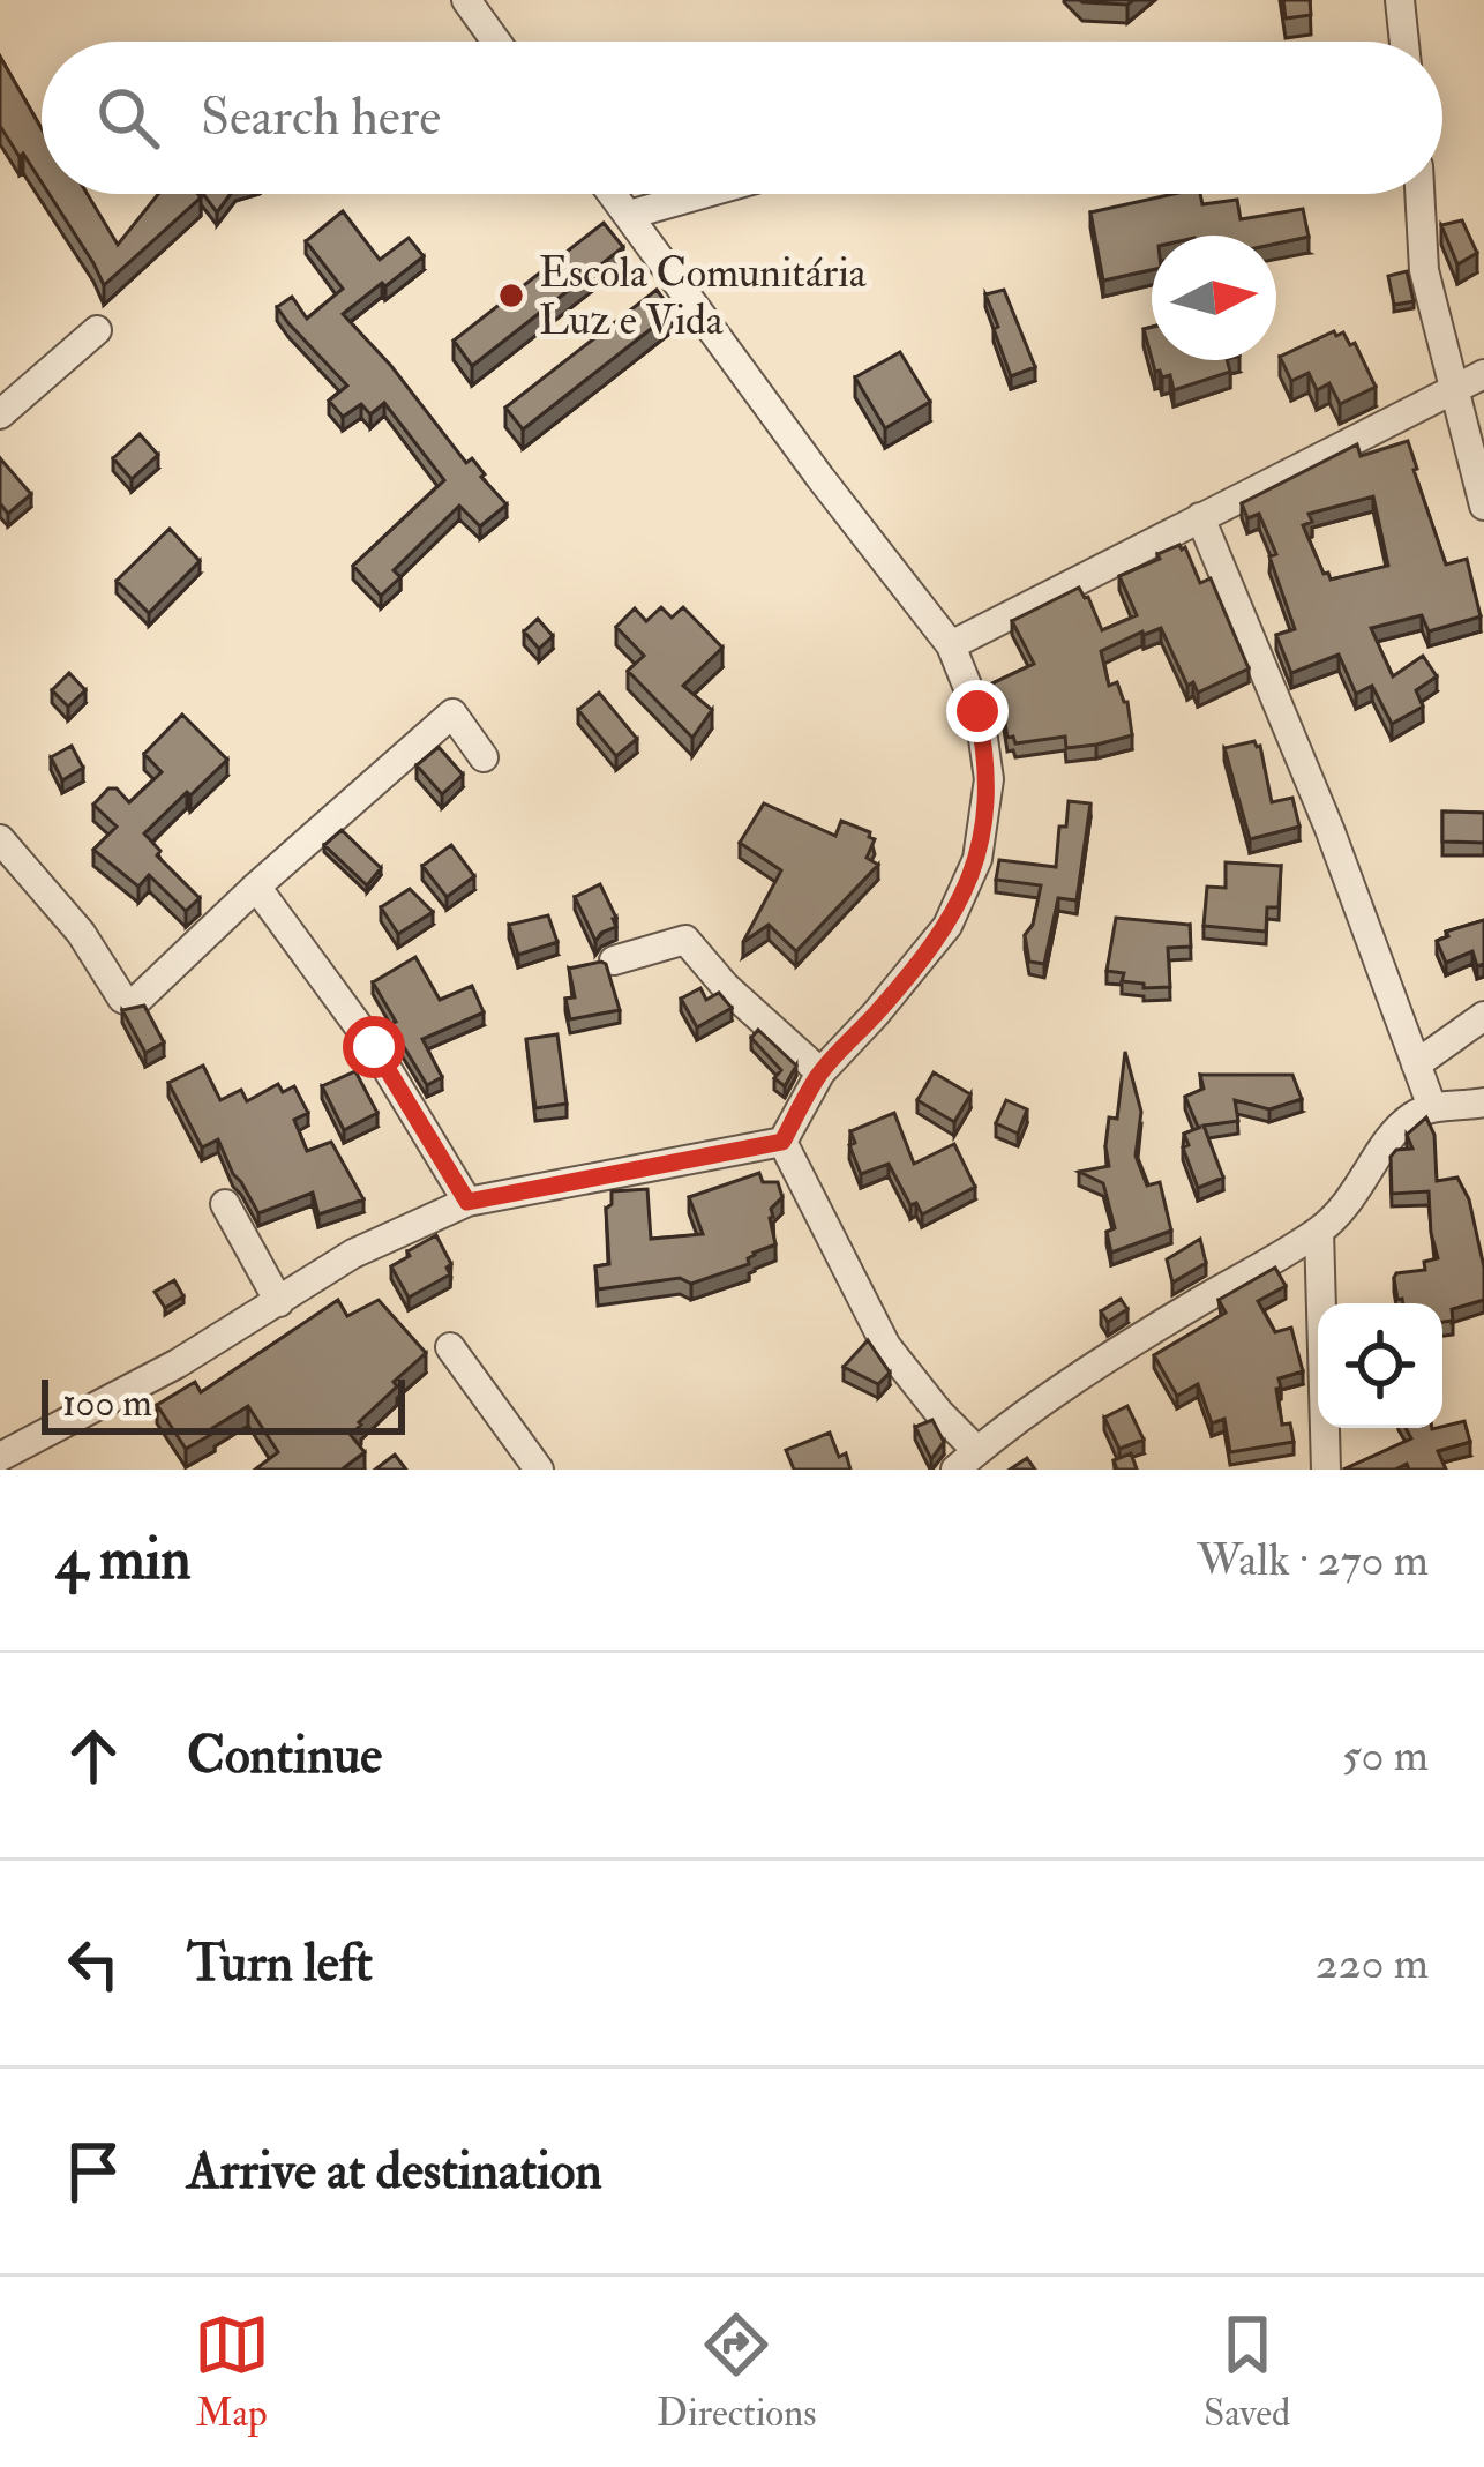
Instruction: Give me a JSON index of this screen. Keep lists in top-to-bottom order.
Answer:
{
  "places": ["Escola Comunitária Luz e Vida"],
  "scale_bar": "100 m",
  "north": "right",
  "page": {
    "search": "Search here",
    "scale": "100 m",
    "heading": ["4 min", "Walk · 270 m"],
    "list": [
      ["Continue", "50 m"],
      ["Turn left", "220 m"],
      "Arrive at destination"
    ],
    "nav": ["Map", "Directions", "Saved"]
  }
}
